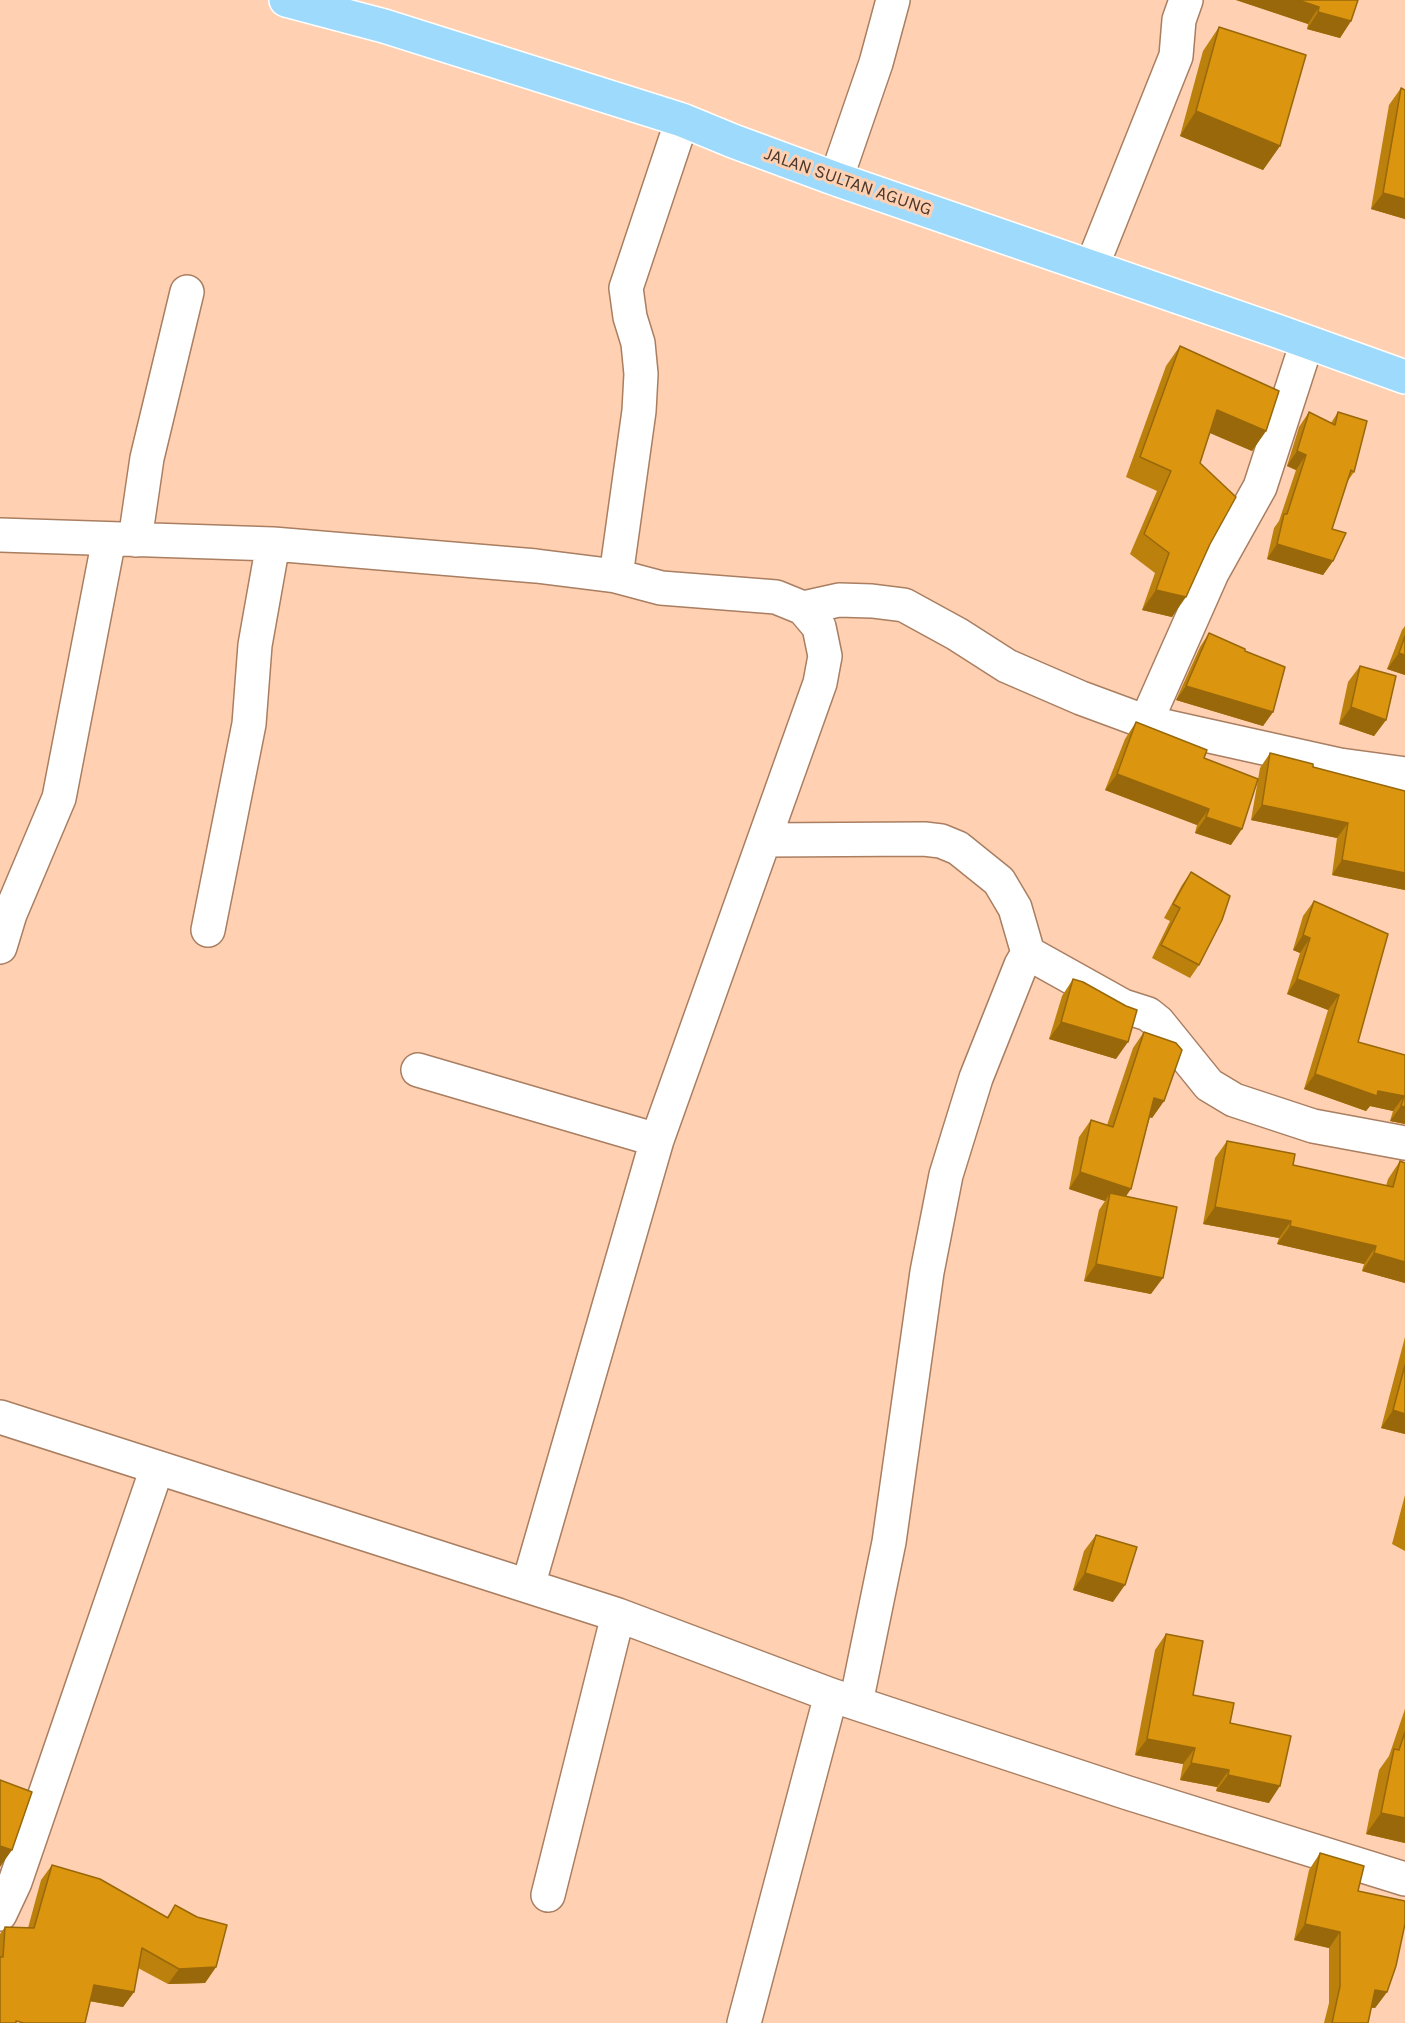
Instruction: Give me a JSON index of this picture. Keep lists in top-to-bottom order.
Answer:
{
  "streets": {
    "highway": ["JALAN SULTAN AGUNG"]
  }
}
